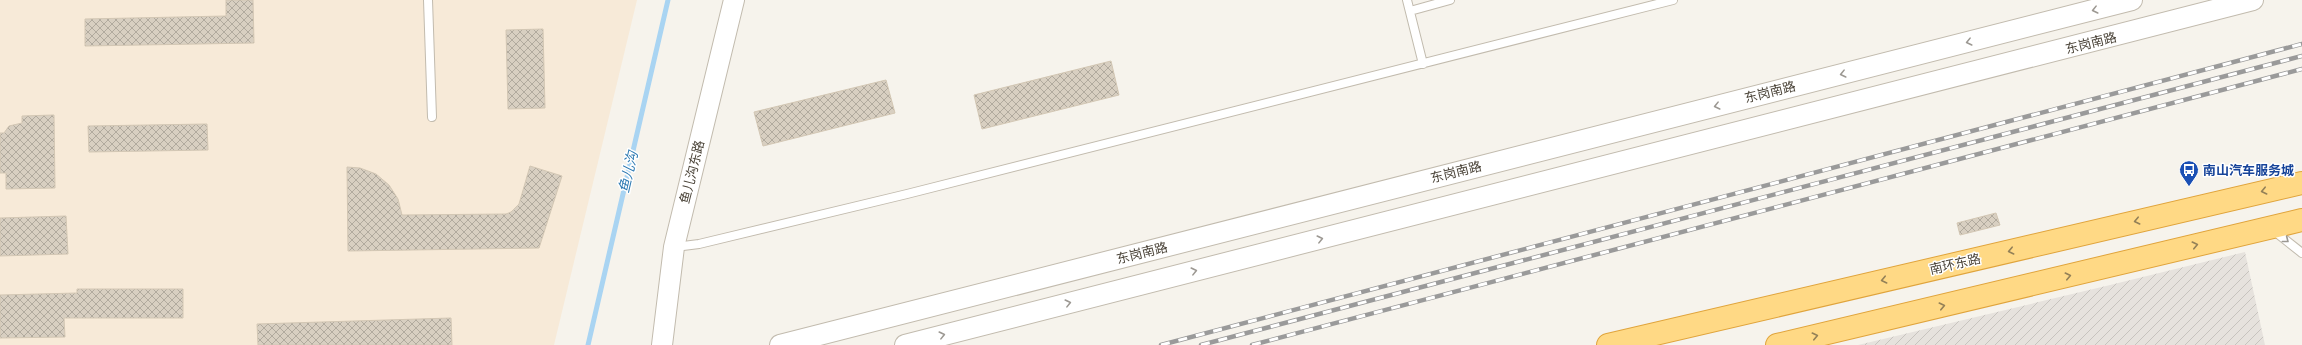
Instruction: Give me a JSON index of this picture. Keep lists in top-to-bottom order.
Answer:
{
  "streets": {
    "highway": ["南环东路"],
    "street": ["东岗南路", "鱼儿沟东路"]
  },
  "water": ["鱼儿沟"],
  "places": {
    "bus stop": ["南山汽车服务城"]
  }
}
